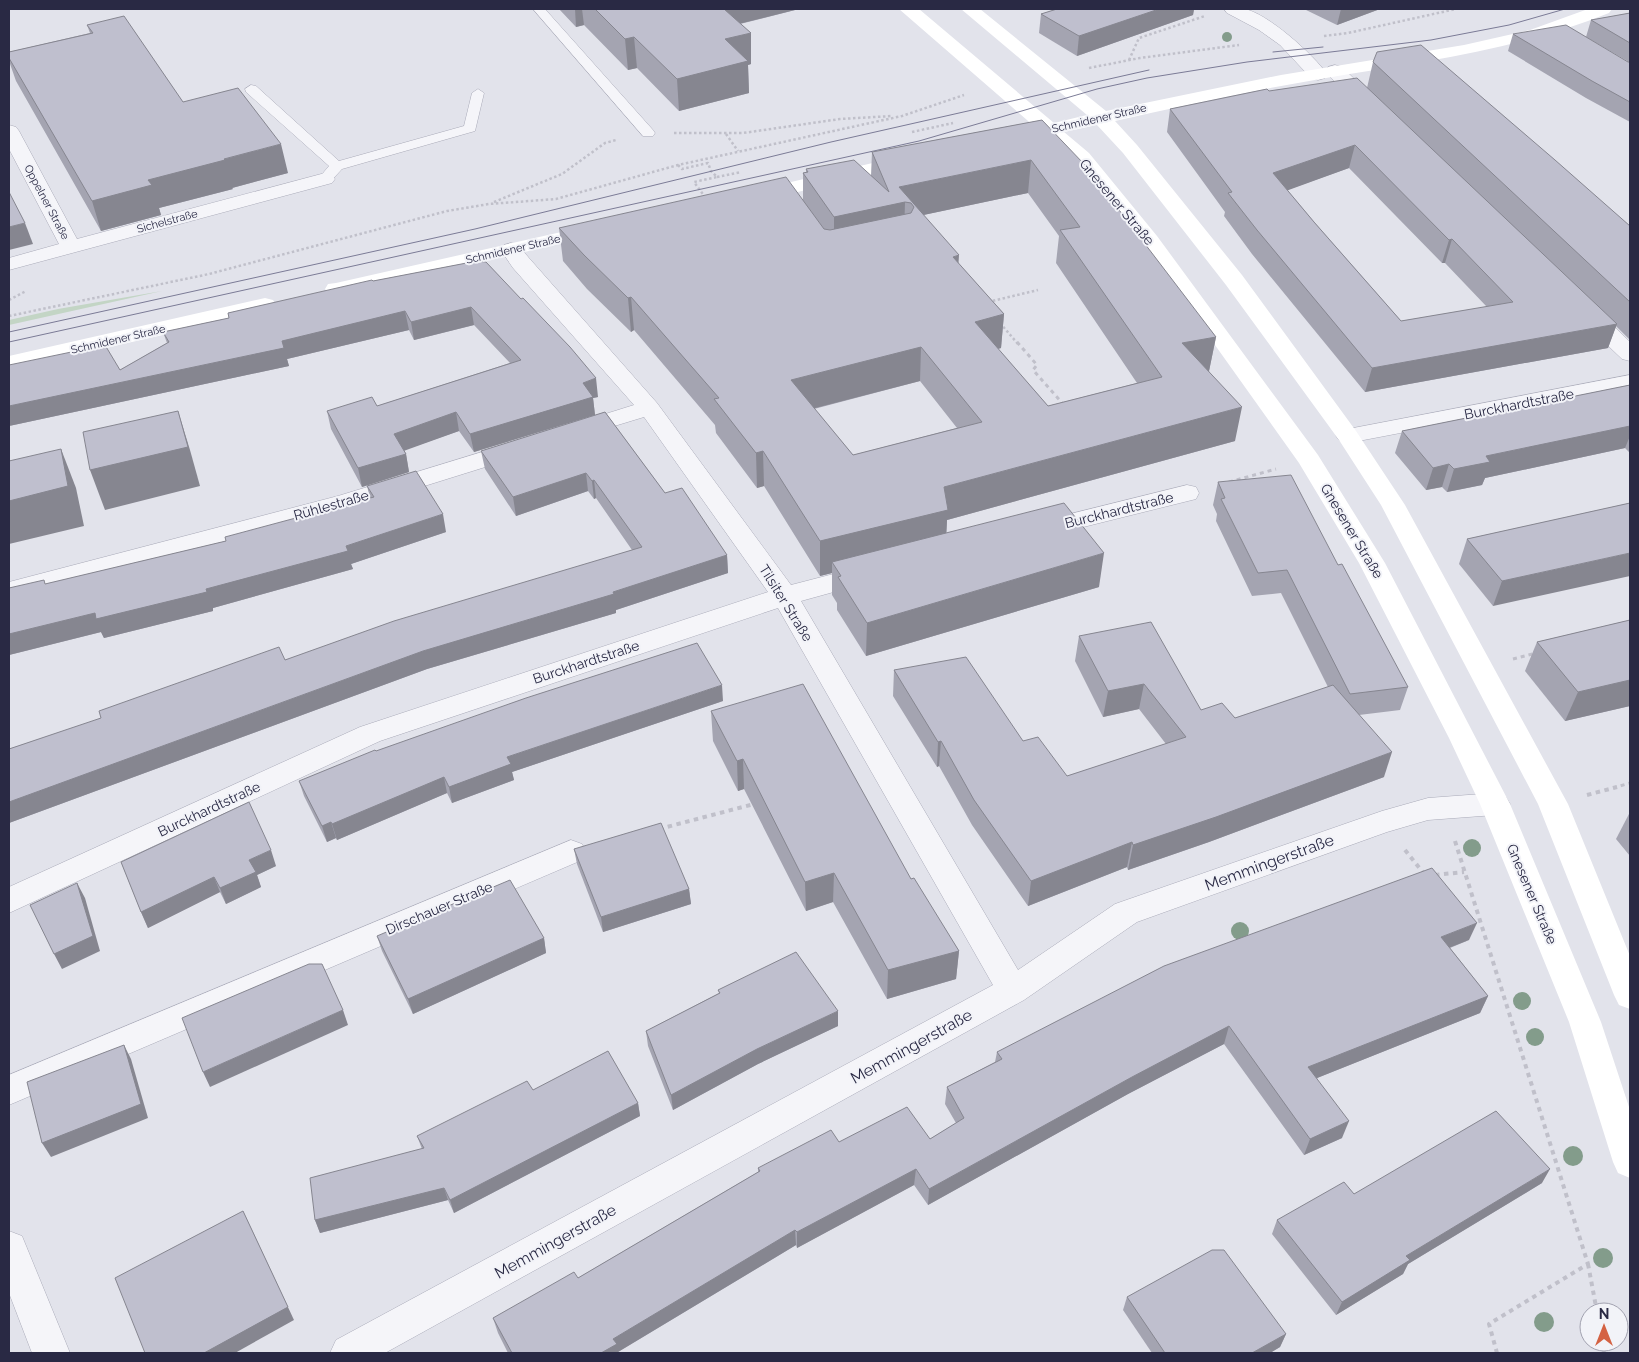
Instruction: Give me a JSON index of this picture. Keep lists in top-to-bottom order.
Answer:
{
  "streets": {
    "main road": ["Schmidener Straße", "Gnesener Straße"],
    "street": [
      "Oppelner Straße",
      "Sichelstraße",
      "Burckhardtstraße",
      "Rühlestraße",
      "Tilsiter Straße",
      "Memmingerstraße",
      "Dirschauer Straße"
    ]
  },
  "crossings": [
    ["Schmidener Straße", "Gnesener Straße"],
    ["Schmidener Straße", "Tilsiter Straße"],
    ["Oppelner Straße", "Sichelstraße"],
    ["Gnesener Straße", "Memmingerstraße"],
    ["Burckhardtstraße", "Tilsiter Straße"],
    ["Rühlestraße", "Tilsiter Straße"],
    ["Tilsiter Straße", "Memmingerstraße"]
  ],
  "north": "top"
}
